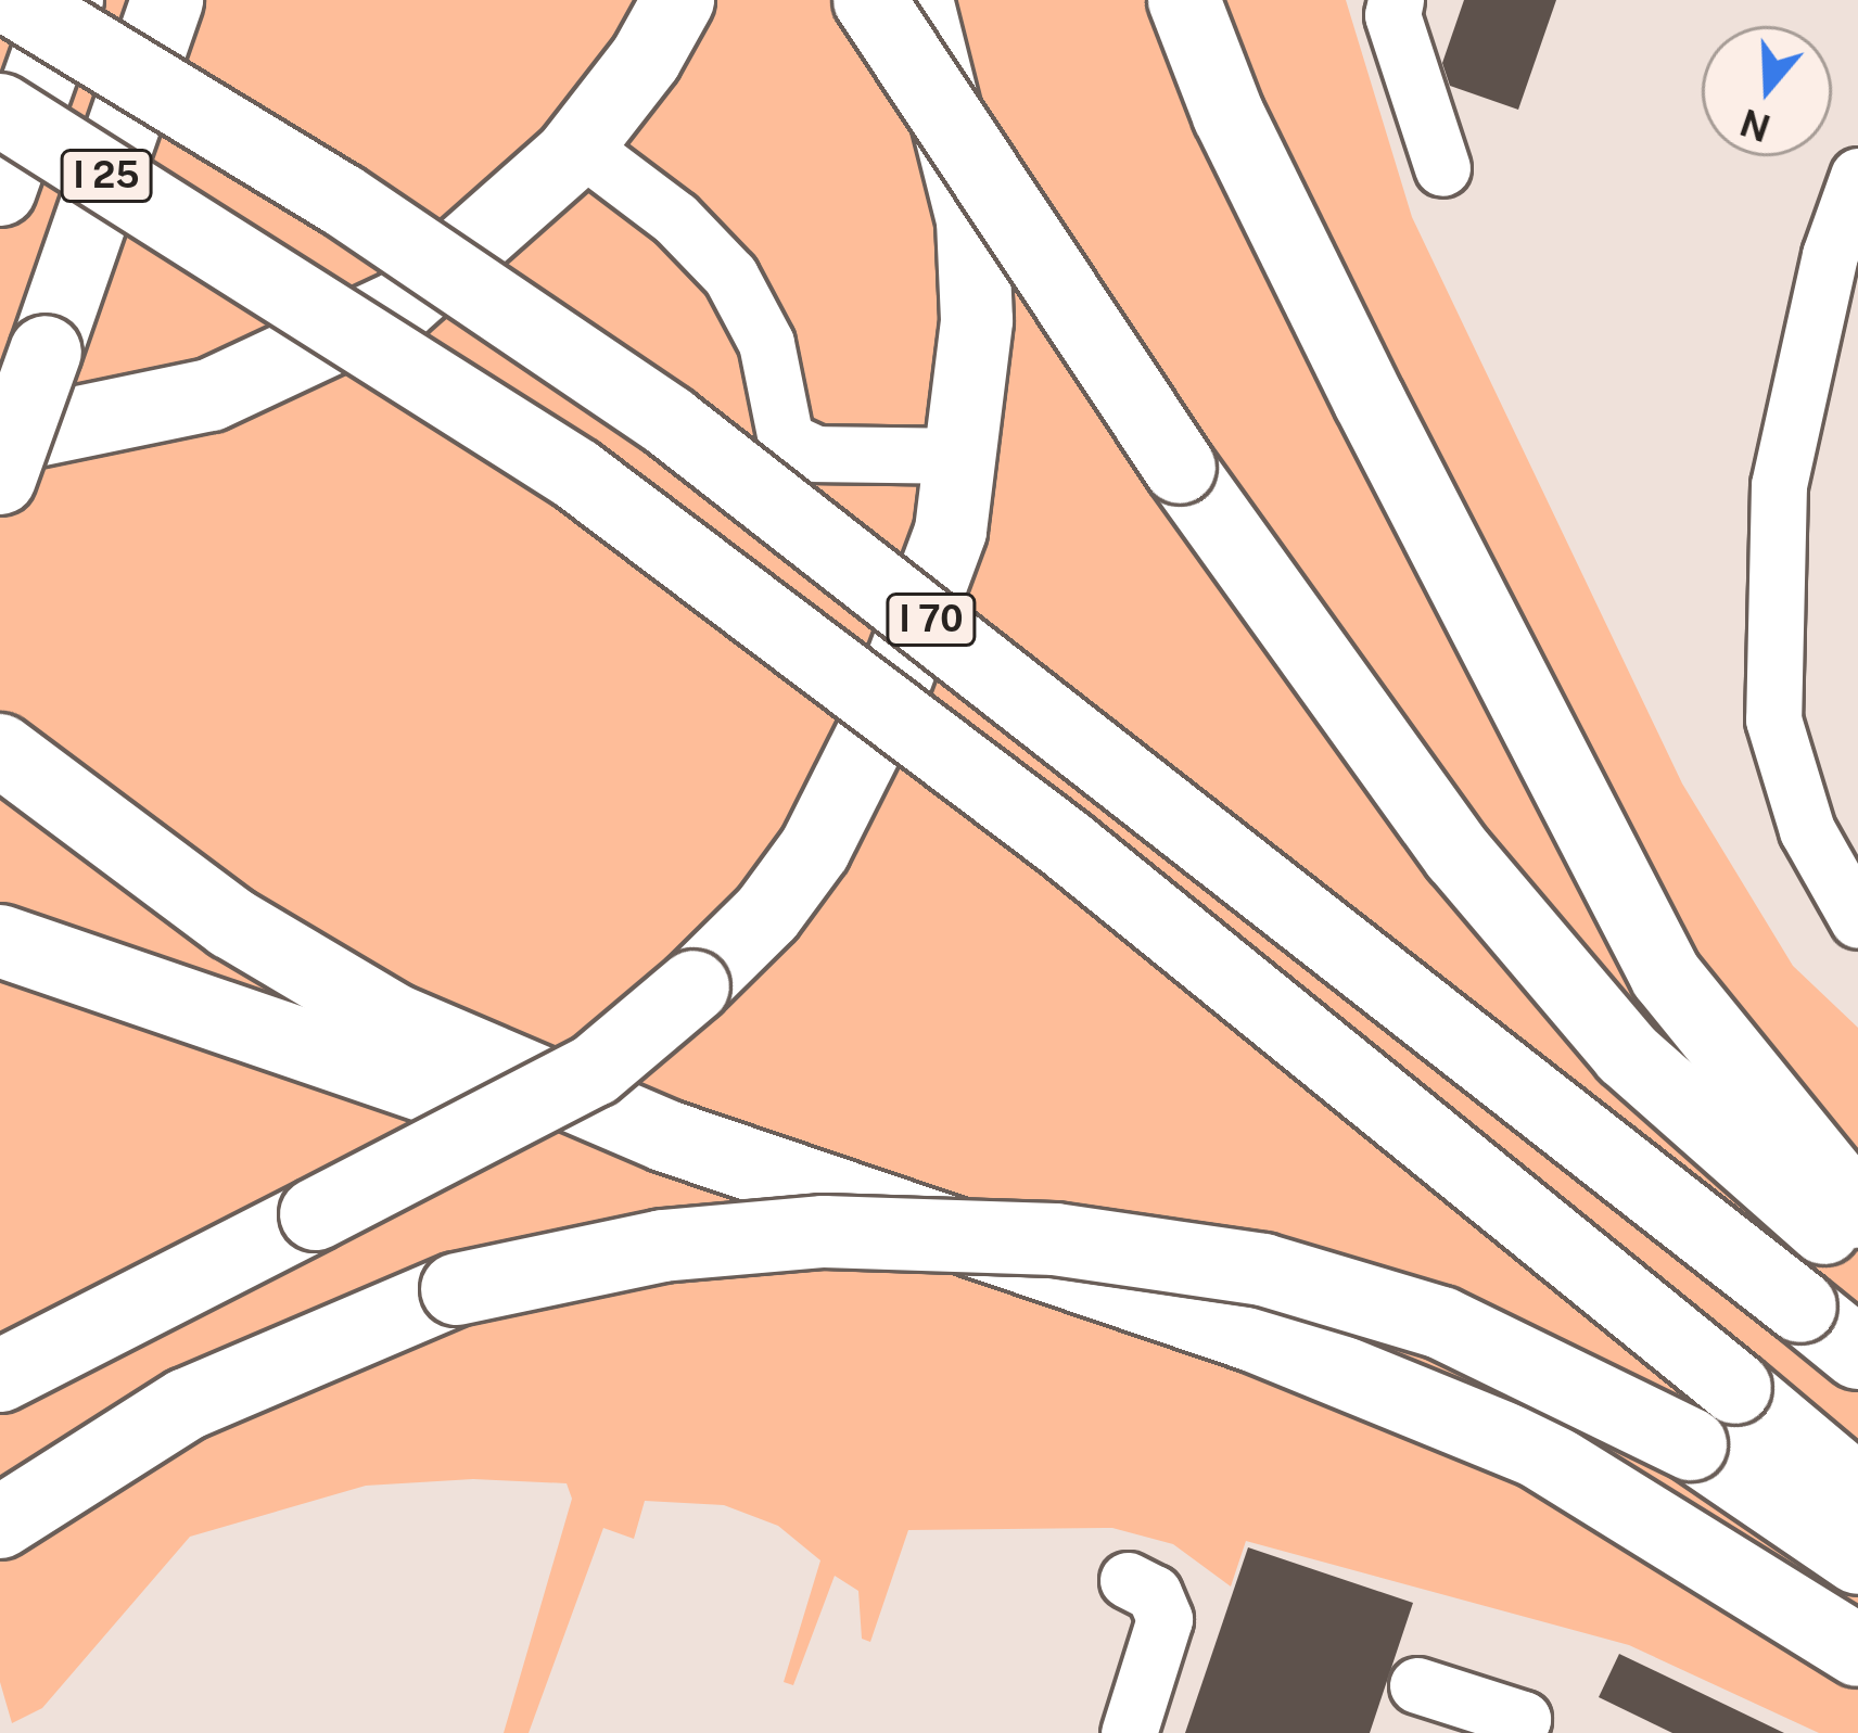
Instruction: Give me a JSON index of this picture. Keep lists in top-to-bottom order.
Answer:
{
  "streets": {
    "highway": ["I 25", "I 70"]
  },
  "north": "bottom"
}
